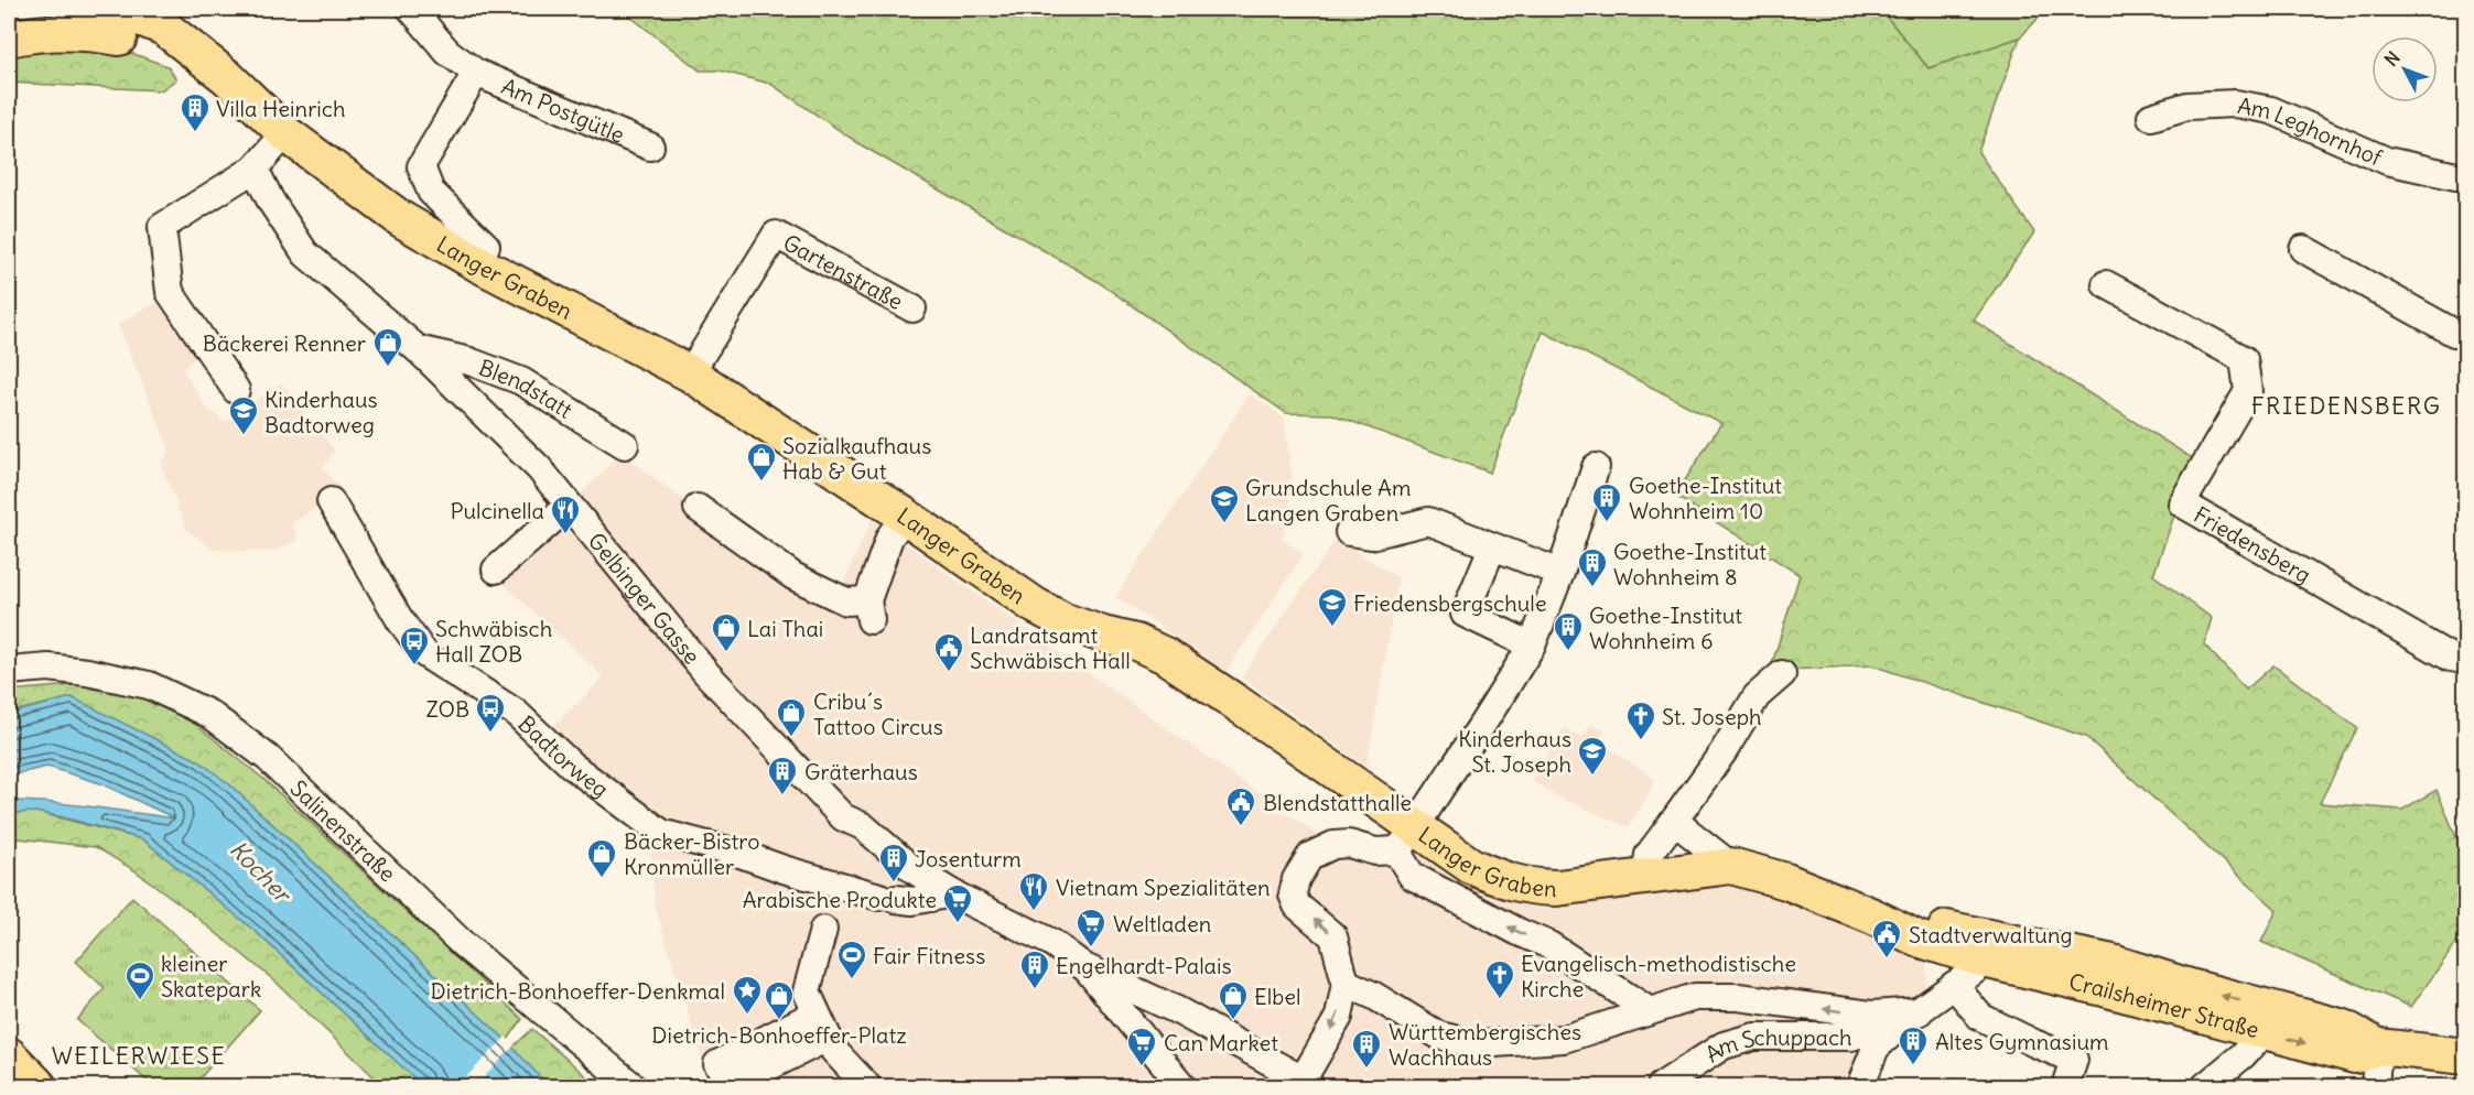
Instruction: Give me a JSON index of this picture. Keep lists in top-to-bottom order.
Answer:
{
  "streets": {
    "main road": ["Langer Graben", "Crailsheimer Straße"],
    "street": [
      "Am Postgütle",
      "Am Leghornhof",
      "Gartenstraße",
      "Blendstatt",
      "Friedensberg",
      "Gelbinger Gasse",
      "Badtorweg",
      "Salinenstraße",
      "Am Schuppach"
    ]
  },
  "crossings": [
    ["Am Postgütle", "Langer Graben"],
    ["Gartenstraße", "Langer Graben"],
    ["Langer Graben", "Crailsheimer Straße"],
    ["Blendstatt", "Gelbinger Gasse"],
    ["Gelbinger Gasse", "Badtorweg"]
  ],
  "districts": ["FRIEDENSBERG", "WEILERWIESE"],
  "water": ["Kocher"],
  "places": {
    "building": [
      "Villa Heinrich",
      "Goethe-Institut Wohnheim 10",
      "Goethe-Institut Wohnheim 8",
      "Goethe-Institut Wohnheim 6",
      "Gräterhaus",
      "Josenturm",
      "Engelhardt-Palais",
      "Altes Gymnasium",
      "Württembergisches Wachhaus"
    ],
    "shop": [
      "Bäckerei Renner",
      "Sozialkaufhaus Hab & Gut",
      "Lai Thai",
      "Cribu´s Tattoo Circus",
      "Bäcker-Bistro Kronmüller",
      "Dietrich-Bonhoeffer-Platz",
      "Elbel"
    ],
    "school or university": [
      "Kinderhaus Badtorweg",
      "Grundschule Am Langen Graben",
      "Friedensbergschule",
      "Kinderhaus St. Joseph"
    ],
    "restaurant": ["Pulcinella", "Vietnam Spezialitäten"],
    "bus stop": ["Schwäbisch Hall ZOB", "ZOB"],
    "public building": ["Landratsamt Schwäbisch Hall", "Blendstatthalle", "Stadtverwaltung"],
    "church": ["St. Joseph", "Evangelisch-methodistische Kirche"],
    "supermarket": ["Arabische Produkte", "Weltladen", "Can Market"],
    "sports": ["Fair Fitness", "kleiner Skatepark"],
    "place": ["Dietrich-Bonhoeffer-Denkmal"]
  },
  "north": "top left"
}
